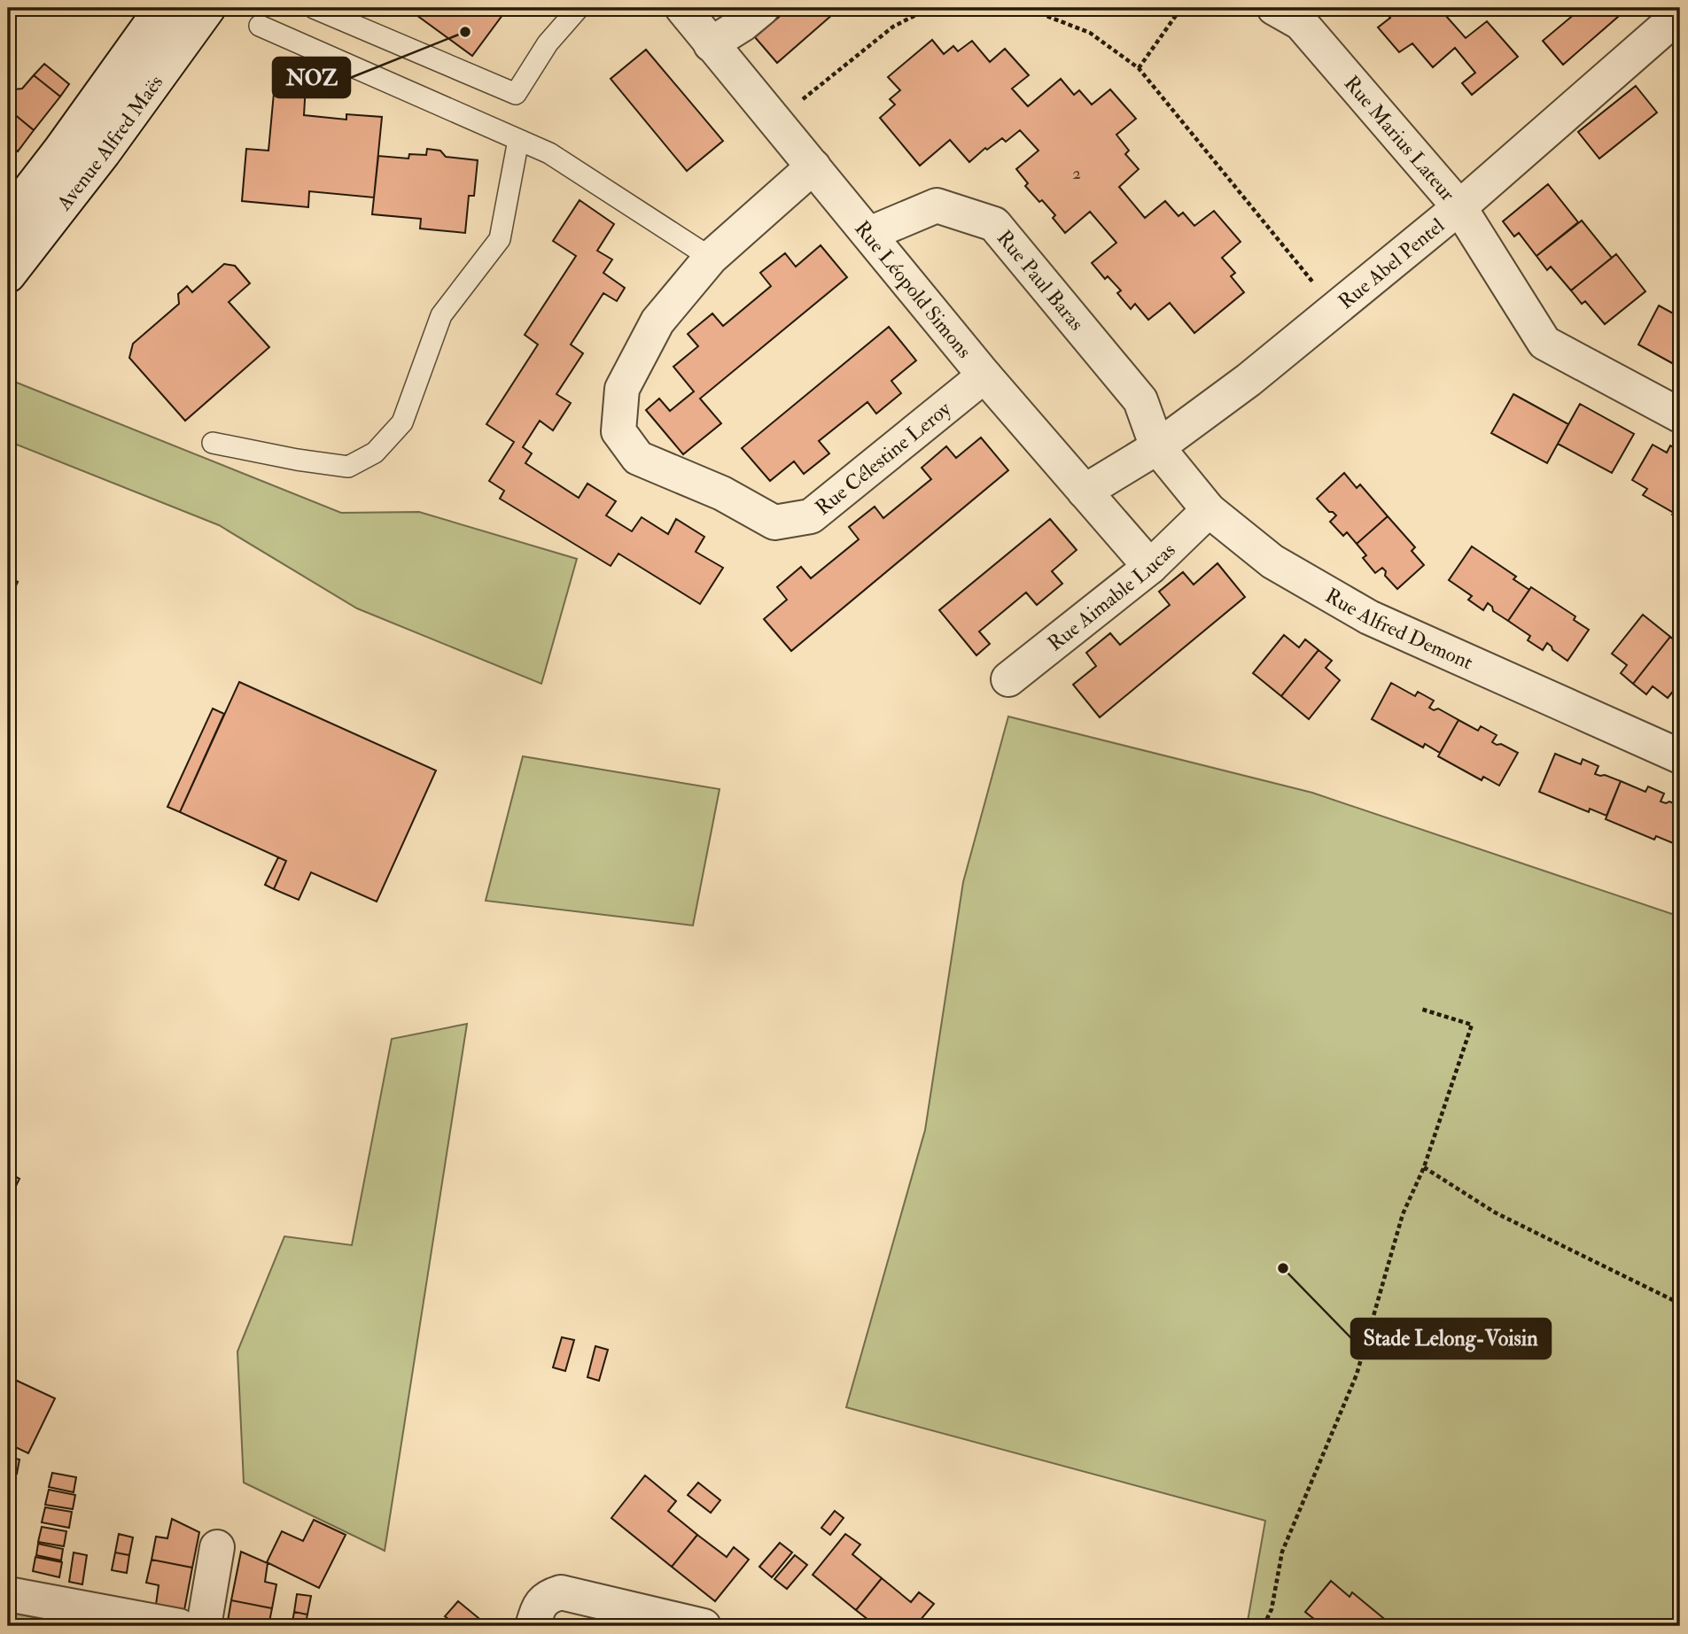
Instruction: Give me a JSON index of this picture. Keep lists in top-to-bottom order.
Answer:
{
  "streets": {
    "street": [
      "Rue Marius Lateur",
      "Avenue Alfred Maës",
      "Rue Abel Pentel",
      "Rue Paul Baras",
      "Rue Léopold Simons",
      "Rue Célestine Leroy",
      "Rue Aimable Lucas",
      "Rue Alfred Demont"
    ]
  },
  "crossings": [
    ["Rue Marius Lateur", "Rue Abel Pentel"],
    ["Rue Abel Pentel", "Rue Paul Baras"],
    ["Rue Abel Pentel", "Rue Léopold Simons"],
    ["Rue Abel Pentel", "Rue Alfred Demont"],
    ["Rue Paul Baras", "Rue Léopold Simons"],
    ["Rue Paul Baras", "Rue Alfred Demont"],
    ["Rue Léopold Simons", "Rue Célestine Leroy"],
    ["Rue Léopold Simons", "Rue Aimable Lucas"],
    ["Rue Aimable Lucas", "Rue Alfred Demont"]
  ],
  "places": ["NOZ", "Stade Lelong-Voisin"],
  "house_numbers": ["2"]
}
